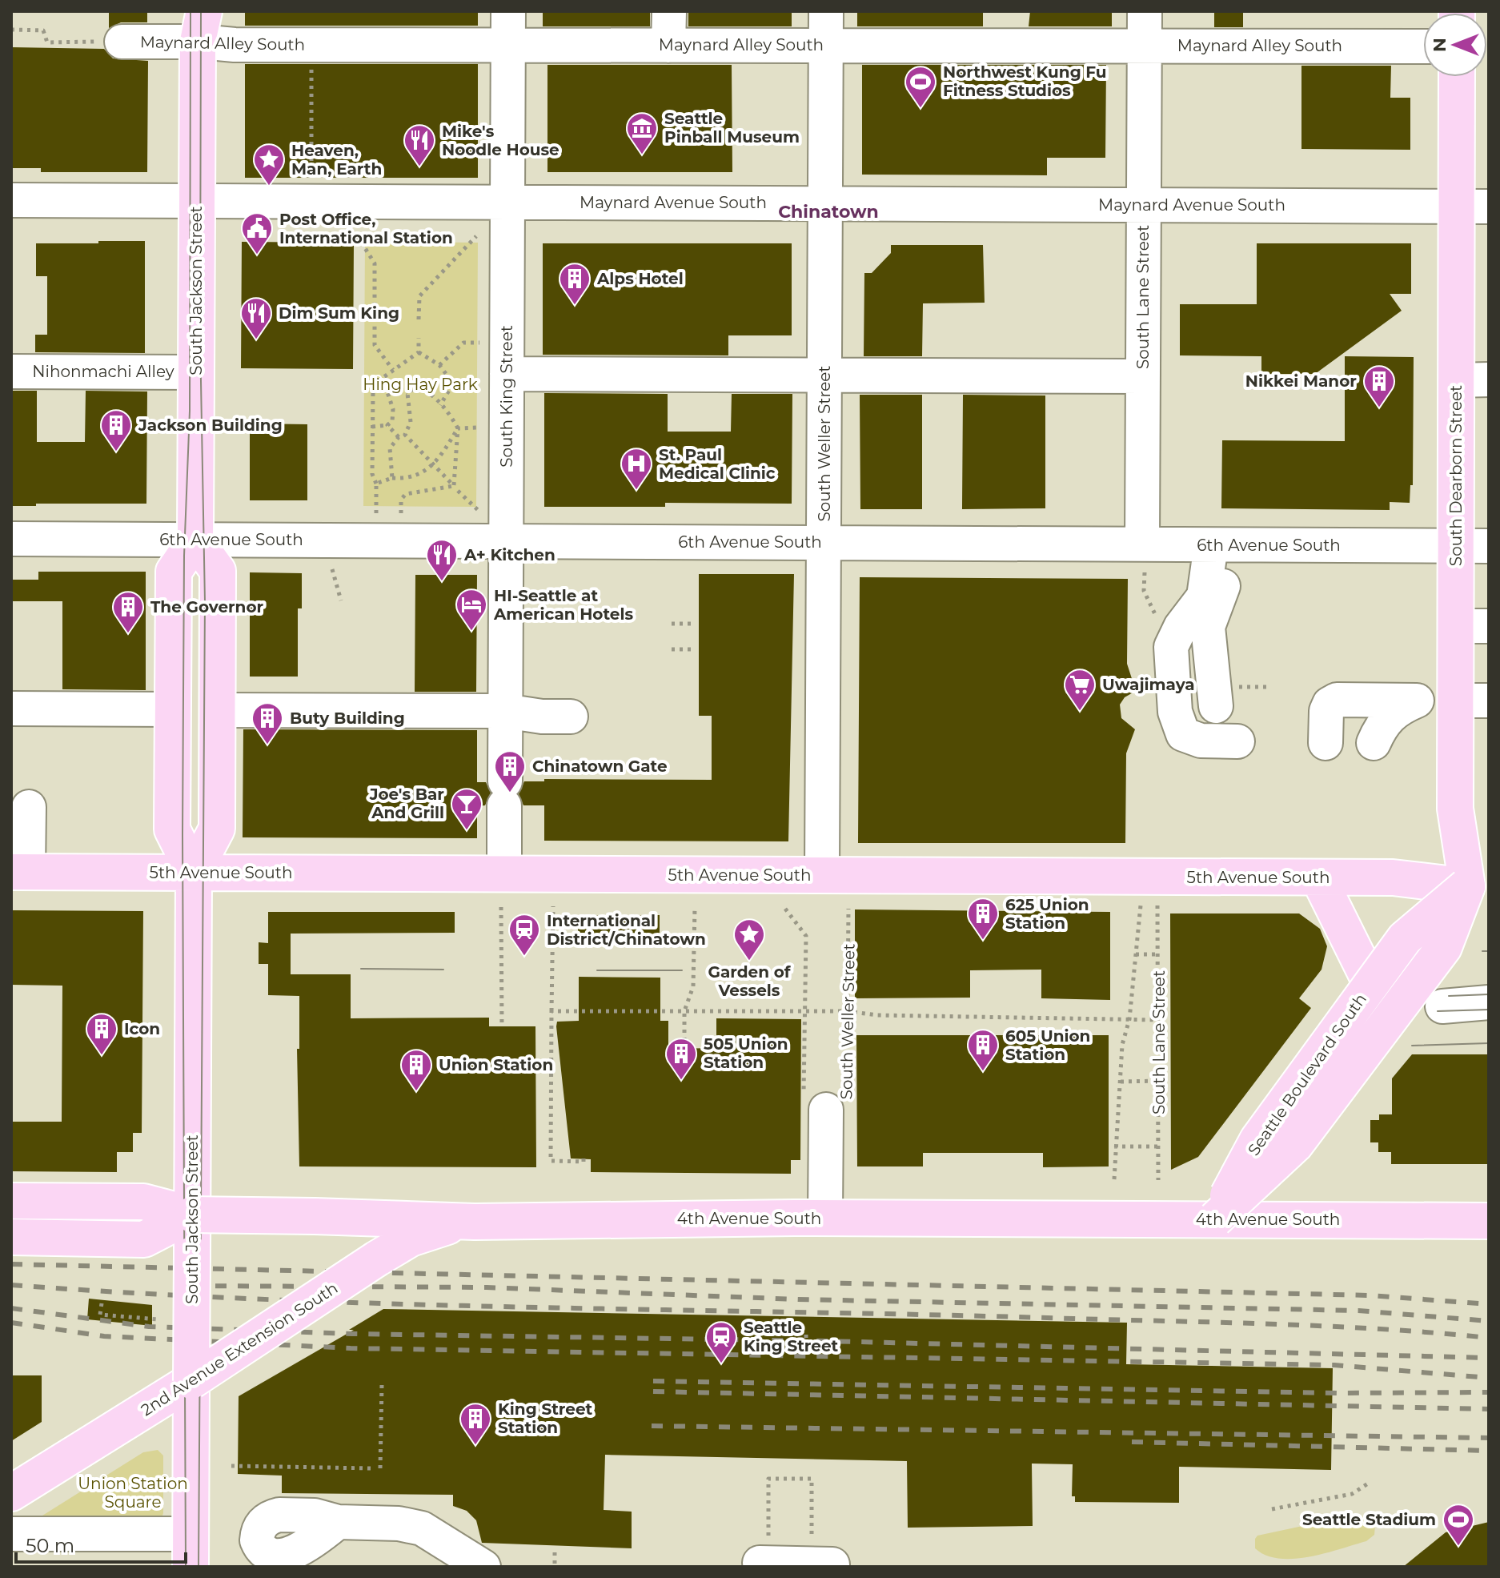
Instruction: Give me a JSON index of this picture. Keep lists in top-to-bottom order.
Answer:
{
  "streets": {
    "main road": [
      "South Jackson Street",
      "South Dearborn Street",
      "5th Avenue South",
      "Seattle Boulevard South",
      "4th Avenue South",
      "2nd Avenue Extension South"
    ],
    "street": [
      "Maynard Alley South",
      "Maynard Avenue South",
      "South Lane Street",
      "Nihonmachi Alley",
      "South King Street",
      "South Weller Street",
      "6th Avenue South"
    ]
  },
  "crossings": [
    ["Maynard Alley South", "South Jackson Street"],
    ["Maynard Alley South", "South Lane Street"],
    ["Maynard Alley South", "South King Street"],
    ["Maynard Alley South", "South Weller Street"],
    ["Maynard Avenue South", "South Jackson Street"],
    ["Maynard Avenue South", "South Lane Street"],
    ["Maynard Avenue South", "South King Street"],
    ["Maynard Avenue South", "South Weller Street"],
    ["Maynard Avenue South", "South Dearborn Street"],
    ["South Jackson Street", "Nihonmachi Alley"],
    ["South Jackson Street", "6th Avenue South"],
    ["South Jackson Street", "5th Avenue South"],
    ["South Jackson Street", "4th Avenue South"],
    ["South Jackson Street", "2nd Avenue Extension South"],
    ["South Lane Street", "6th Avenue South"],
    ["South King Street", "6th Avenue South"],
    ["South King Street", "5th Avenue South"],
    ["South Weller Street", "6th Avenue South"],
    ["South Weller Street", "5th Avenue South"],
    ["South Weller Street", "4th Avenue South"],
    ["South Dearborn Street", "6th Avenue South"],
    ["South Dearborn Street", "5th Avenue South"],
    ["South Dearborn Street", "Seattle Boulevard South"],
    ["5th Avenue South", "Seattle Boulevard South"],
    ["Seattle Boulevard South", "4th Avenue South"],
    ["4th Avenue South", "2nd Avenue Extension South"]
  ],
  "districts": ["Chinatown"],
  "parks": ["Hing Hay Park", "Union Station Square"],
  "places": {
    "sports": ["Northwest Kung Fu Fitness Studios", "Seattle Stadium"],
    "museum": ["Seattle Pinball Museum"],
    "restaurant": ["Mike's Noodle House", "Dim Sum King", "A+ Kitchen"],
    "place": ["Heaven, Man, Earth", "Garden of Vessels"],
    "public building": ["Post Office, International Station"],
    "building": [
      "Alps Hotel",
      "Nikkei Manor",
      "Jackson Building",
      "The Governor",
      "Buty Building",
      "Chinatown Gate",
      "625 Union Station",
      "Icon",
      "605 Union Station",
      "505 Union Station",
      "Union Station",
      "King Street Station"
    ],
    "hospital": ["St. Paul Medical Clinic"],
    "hotel": ["HI-Seattle at American Hotels"],
    "supermarket": ["Uwajimaya"],
    "bar": ["Joe's Bar And Grill"],
    "station": ["International District/Chinatown", "Seattle King Street"]
  },
  "scale_bar": "50 m",
  "north": "left"
}
